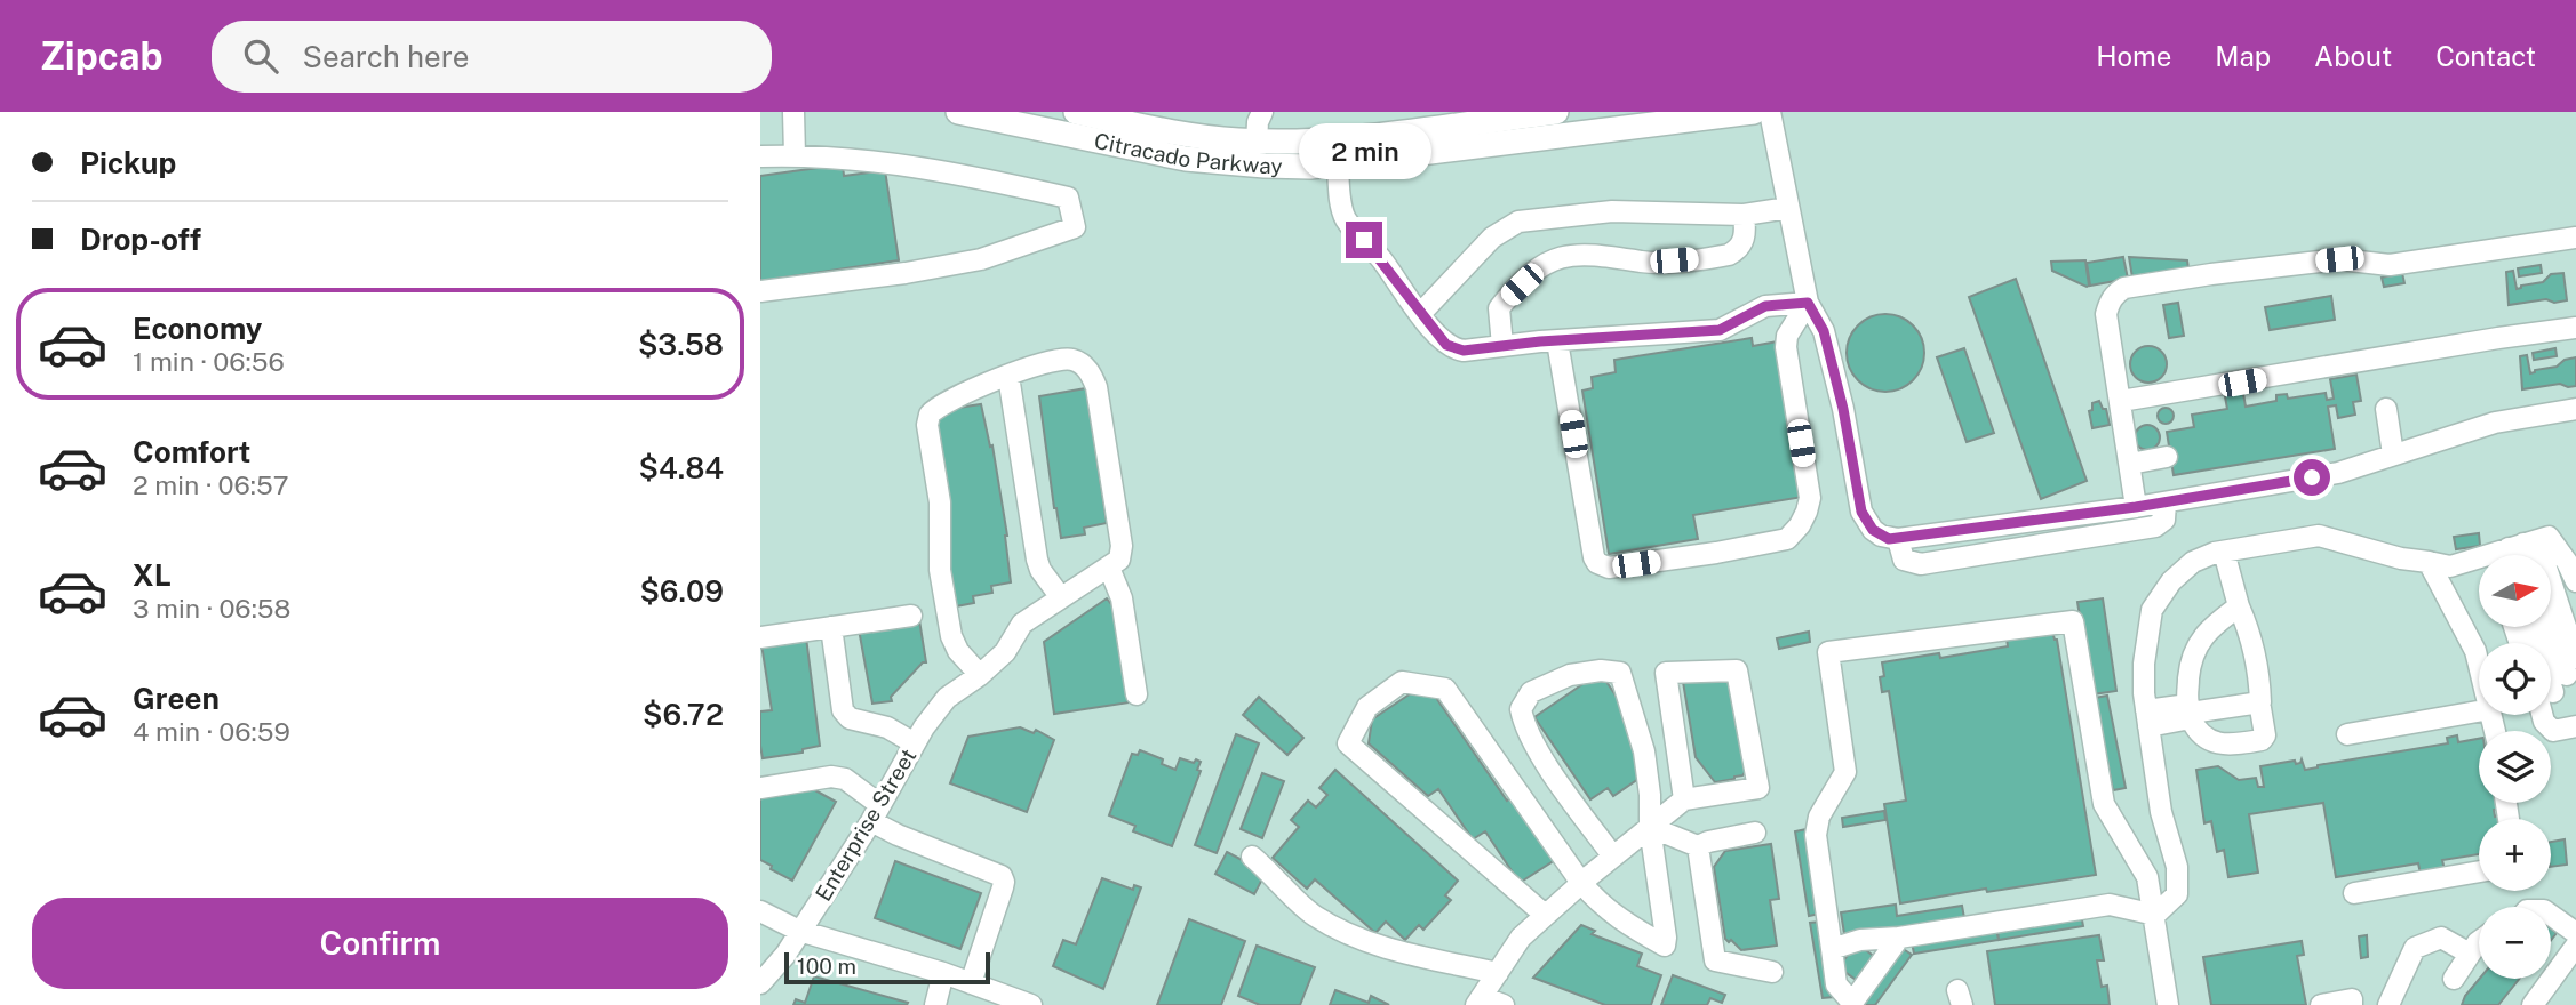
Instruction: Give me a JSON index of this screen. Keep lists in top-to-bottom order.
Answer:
{
  "streets": {
    "main road": ["Citracado Parkway"],
    "street": ["Enterprise Street"]
  },
  "scale_bar": "100 m",
  "north": "right",
  "page": {
    "header": "Zipcab",
    "search": "Search here",
    "nav": [
      "Home",
      "Map",
      "About",
      "Contact"
    ],
    "banner": ["Pickup", "Drop-off"],
    "bubble": "2 min",
    "list": [
      {
        "name": "Economy",
        "note": "1 min · 06:56",
        "value": "$3.58"
      },
      {
        "name": "Comfort",
        "note": "2 min · 06:57",
        "value": "$4.84"
      },
      {
        "name": "XL",
        "note": "3 min · 06:58",
        "value": "$6.09"
      },
      {
        "name": "Green",
        "note": "4 min · 06:59",
        "value": "$6.72"
      }
    ],
    "map_buttons": ["+", "−"],
    "buttons": "Confirm",
    "scale": "100 m"
  }
}
